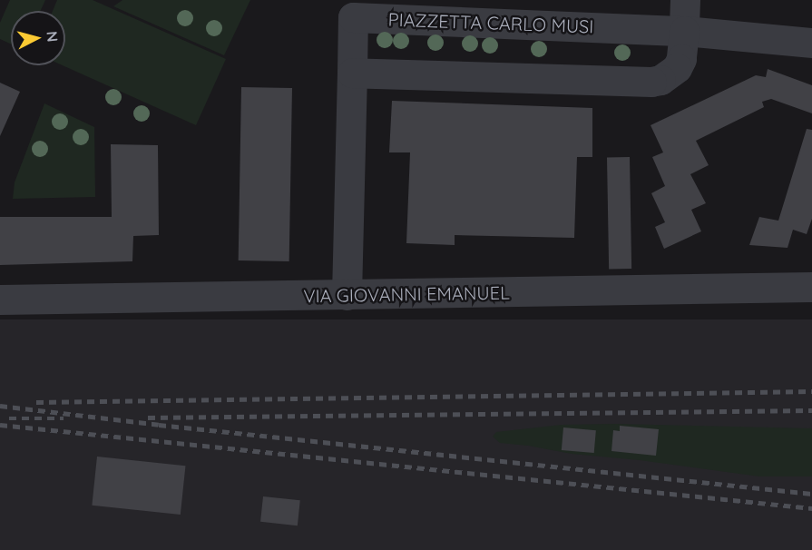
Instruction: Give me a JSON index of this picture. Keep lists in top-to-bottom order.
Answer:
{
  "streets": {
    "street": ["PIAZZETTA CARLO MUSI", "VIA GIOVANNI EMANUEL"]
  },
  "crossings": [
    ["PIAZZETTA CARLO MUSI", "VIA GIOVANNI EMANUEL"]
  ],
  "north": "right"
}
